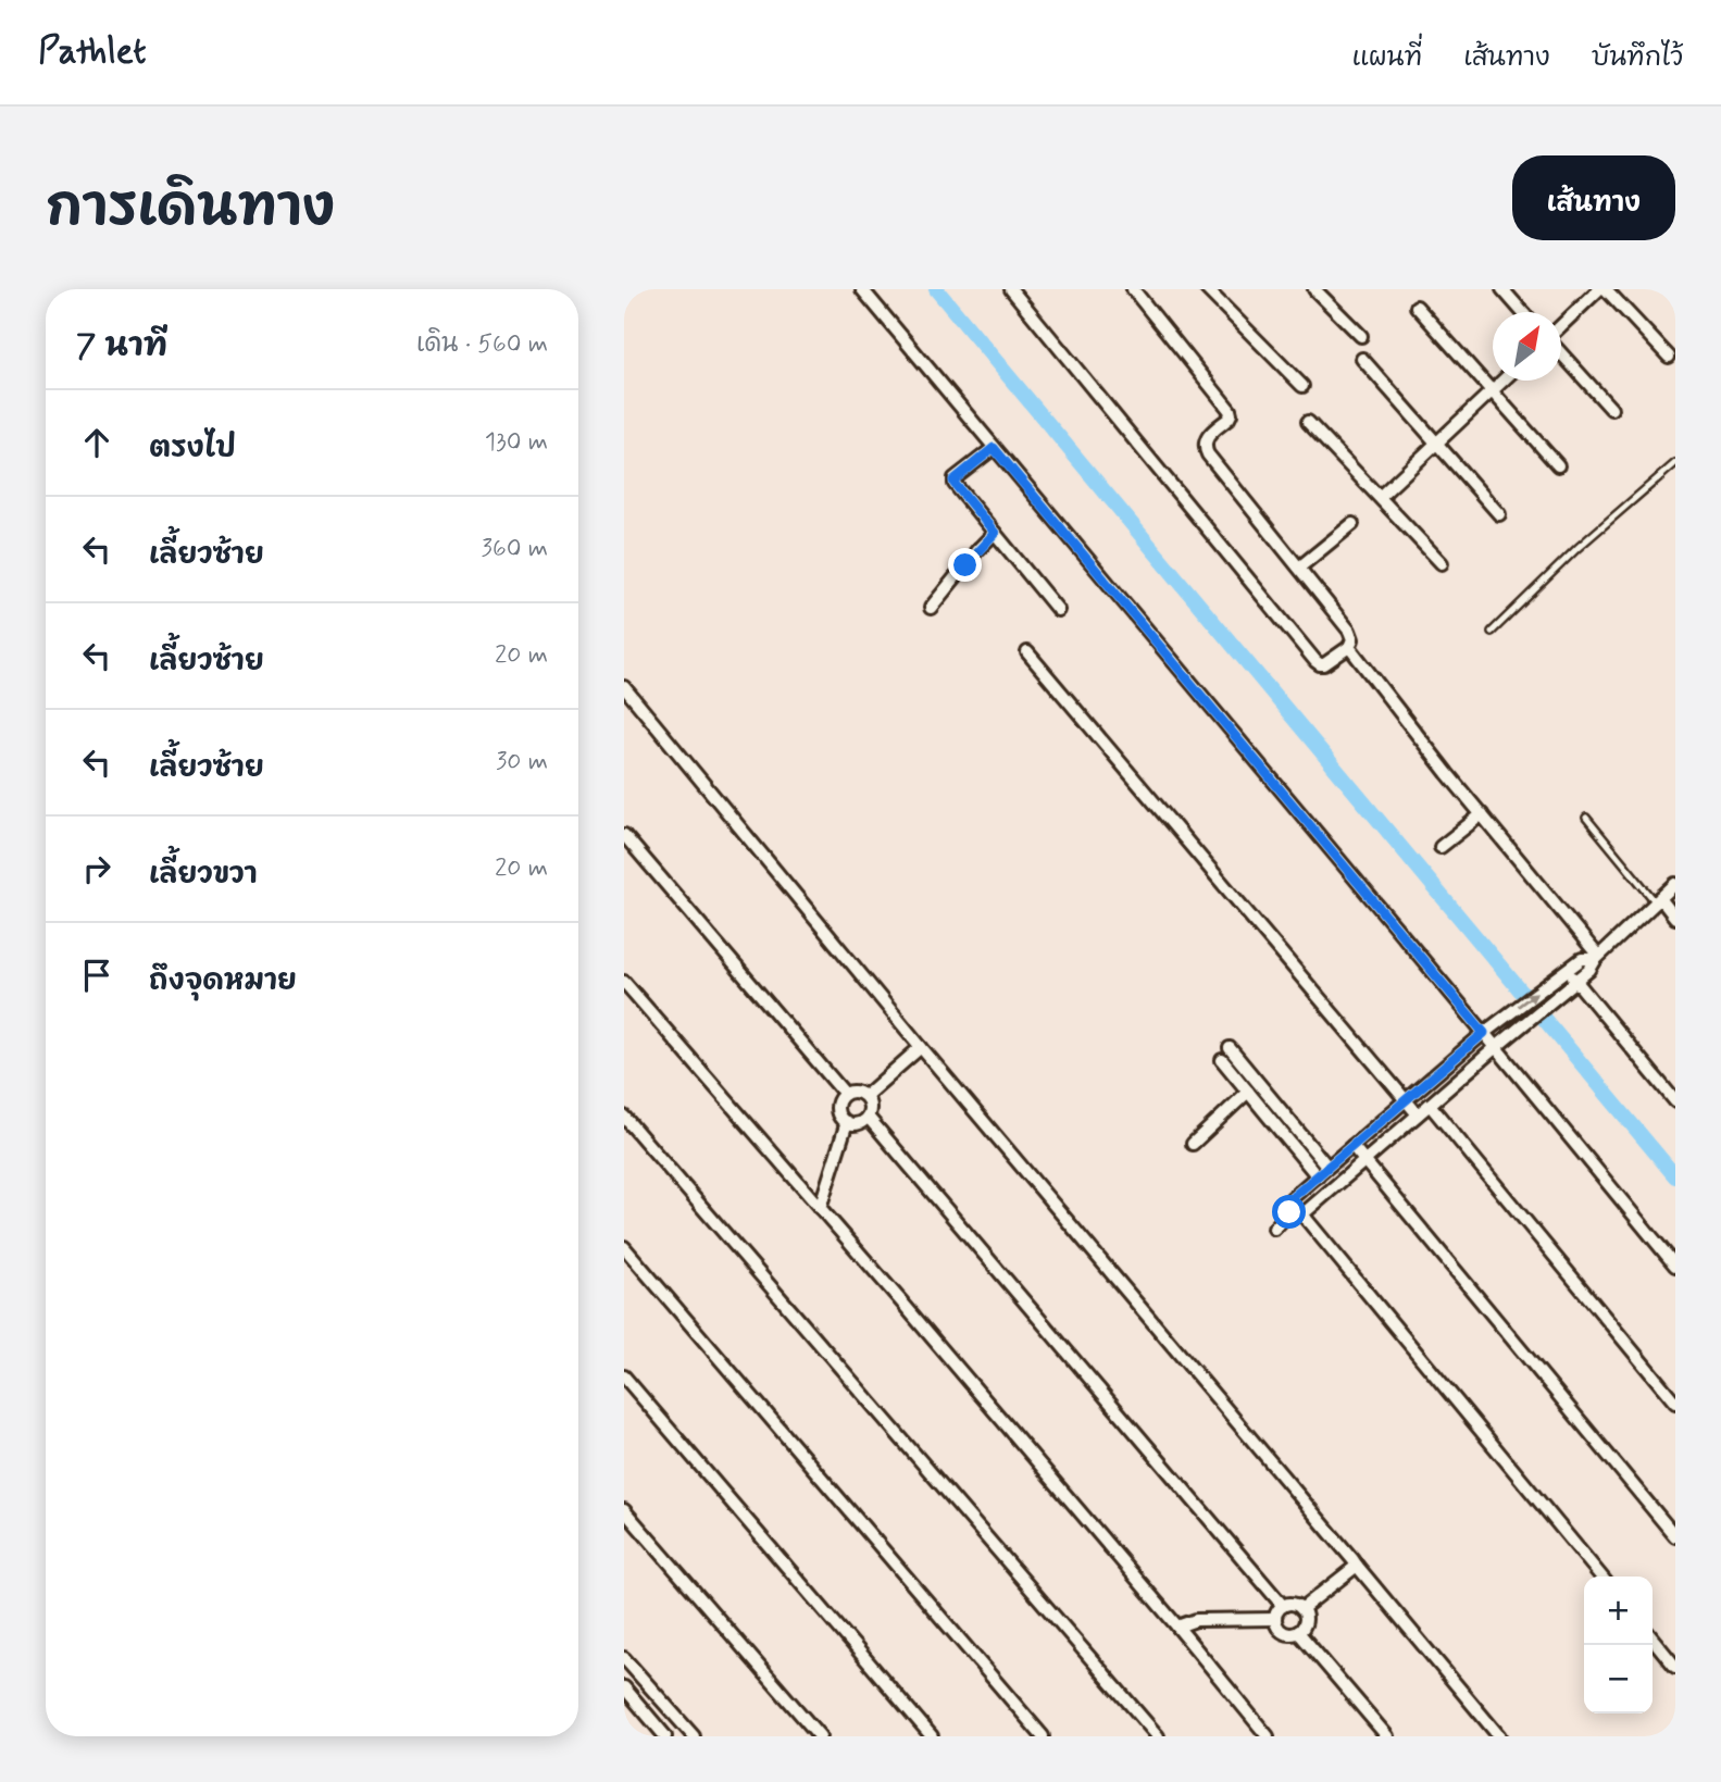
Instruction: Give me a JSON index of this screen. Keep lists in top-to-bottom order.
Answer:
{
  "north": "top right",
  "page": {
    "header": "Pathlet",
    "nav": ["แผนที่", "เส้นทาง", "บันทึกไว้"],
    "title": "การเดินทาง",
    "buttons": "เส้นทาง",
    "heading": ["7 นาที", "เดิน · 560 m"],
    "list": [
      ["ตรงไป", "130 m"],
      ["เลี้ยวซ้าย", "360 m"],
      ["เลี้ยวซ้าย", "20 m"],
      ["เลี้ยวซ้าย", "30 m"],
      ["เลี้ยวขวา", "20 m"],
      "ถึงจุดหมาย"
    ],
    "map_buttons": ["+", "−"]
  }
}
